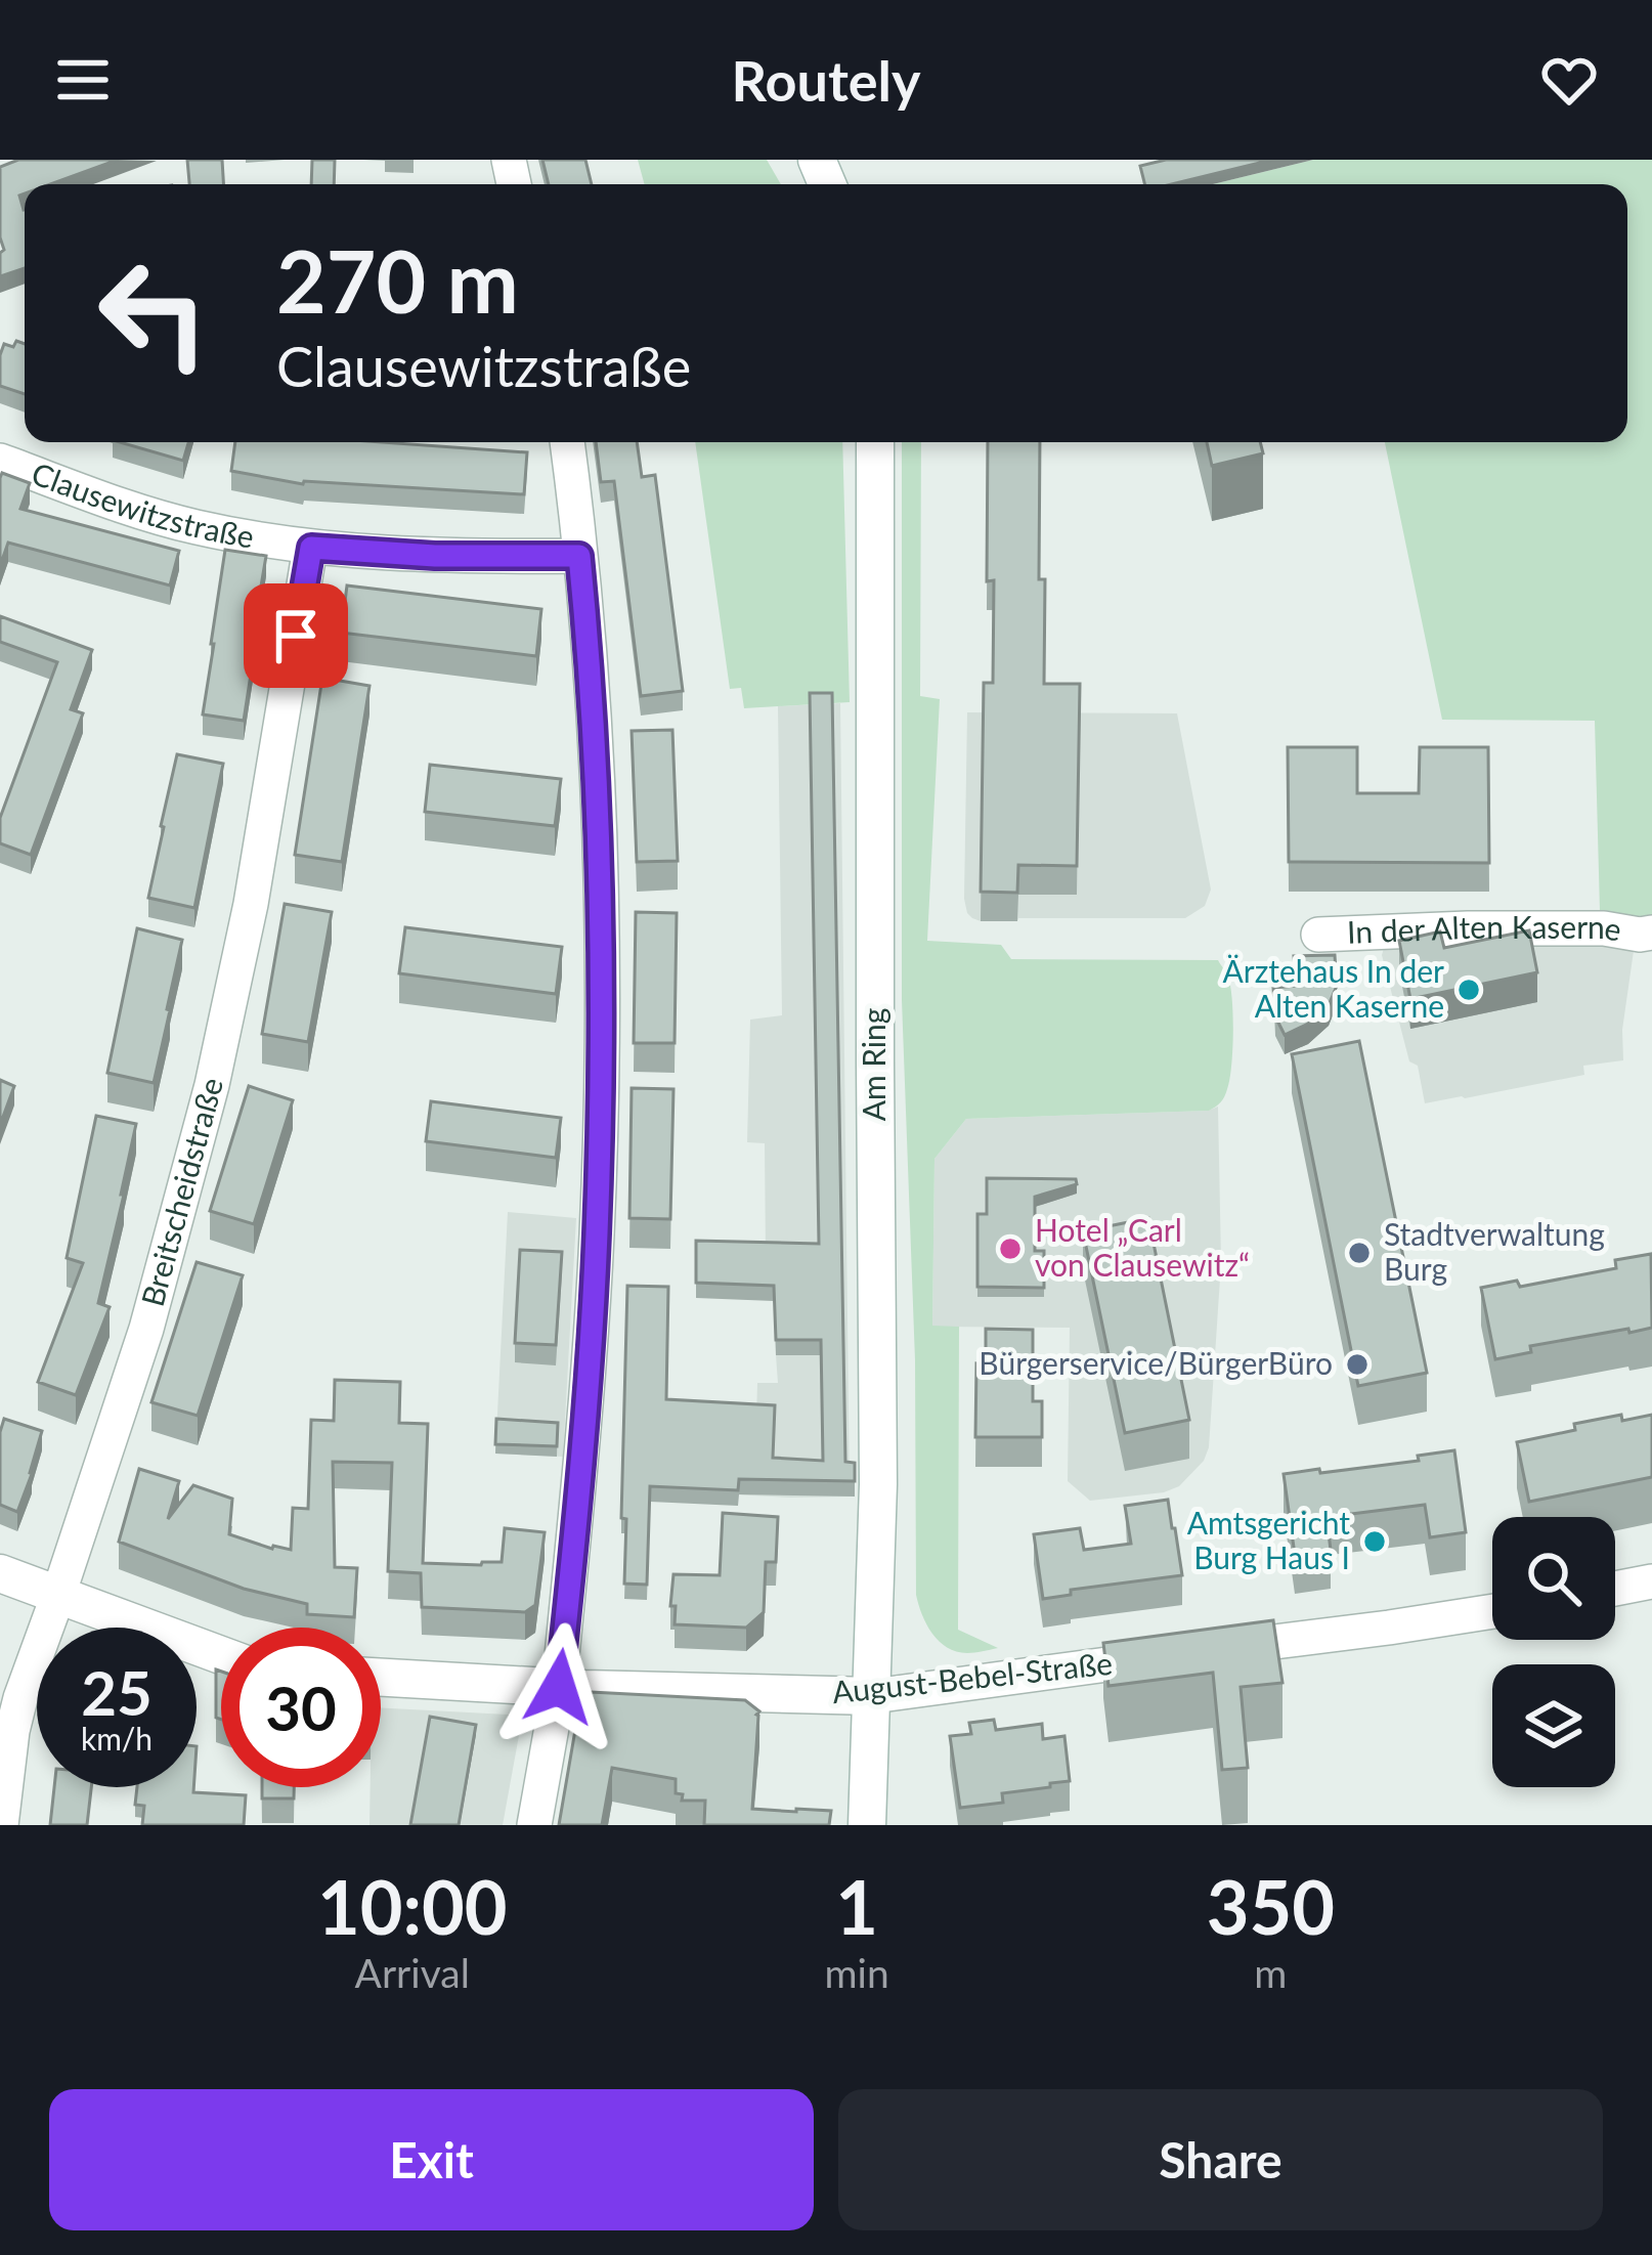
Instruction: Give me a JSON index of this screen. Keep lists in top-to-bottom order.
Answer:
{
  "streets": {
    "main road": ["Am Ring", "August-Bebel-Straße"],
    "street": ["Clausewitzstraße", "In der Alten Kaserne", "Breitscheidstraße"]
  },
  "crossings": [
    ["Clausewitzstraße", "Breitscheidstraße"],
    ["Am Ring", "August-Bebel-Straße"]
  ],
  "places": [
    "Ärztehaus In der Alten Kaserne",
    "Hotel „Carl von Clausewitz“",
    "Stadtverwaltung Burg",
    "Bürgerservice/BürgerBüro",
    "Amtsgericht Burg Haus I"
  ],
  "page": {
    "header": "Routely",
    "turn": ["270 m", "Clausewitzstraße"],
    "speed": "25 km/h",
    "limit": "30",
    "eta": [
      "10:00",
      "Arrival",
      "1",
      "min",
      "350",
      "m"
    ],
    "buttons": ["Exit", "Share"]
  }
}
